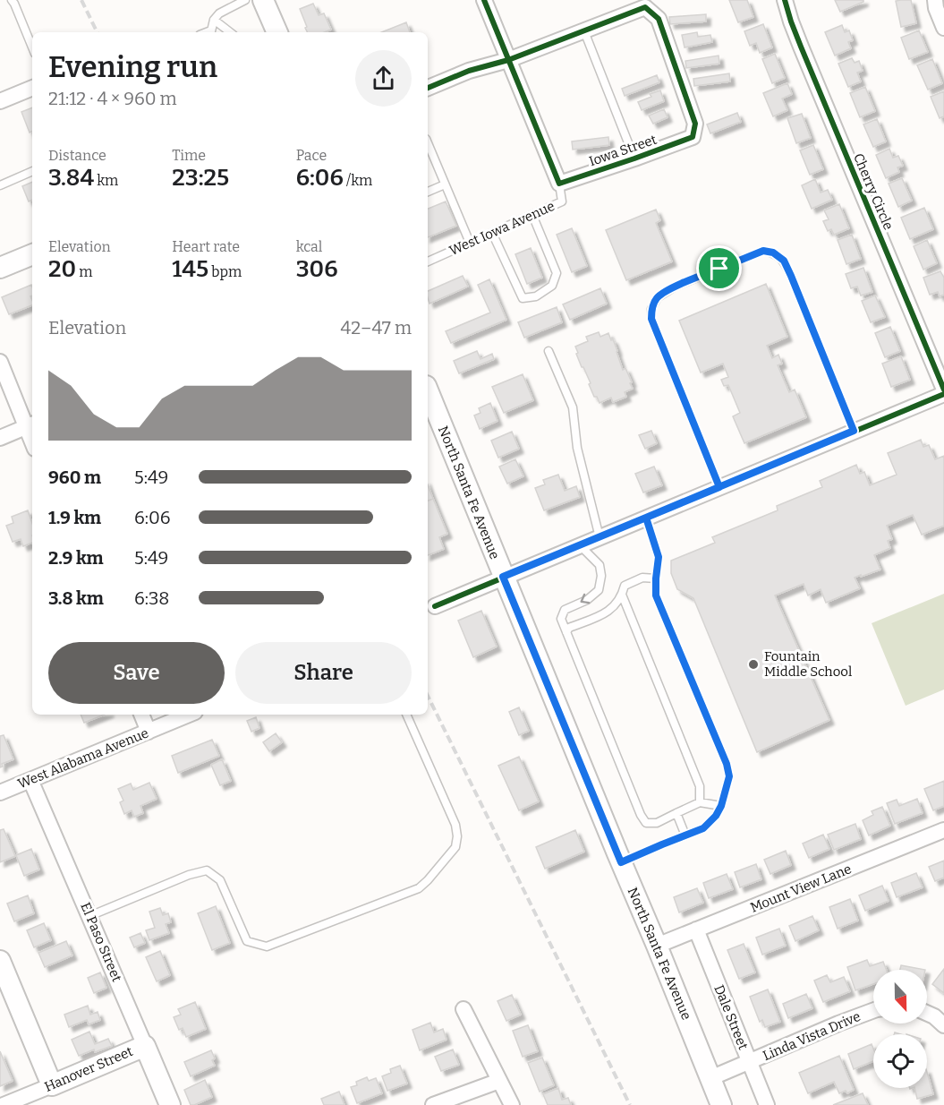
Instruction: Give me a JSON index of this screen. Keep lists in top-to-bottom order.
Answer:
{
  "streets": {
    "main road": ["North Santa Fe Avenue", "El Paso Street", "Hanover Street"],
    "street": [
      "Iowa Street",
      "Cherry Circle",
      "West Alabama Avenue",
      "Mount View Lane",
      "Dale Street",
      "Linda Vista Drive"
    ],
    "lane": ["West Iowa Avenue"]
  },
  "crossings": [
    ["Iowa Street", "West Iowa Avenue"],
    ["North Santa Fe Avenue", "Mount View Lane"],
    ["North Santa Fe Avenue", "Linda Vista Drive"],
    ["West Alabama Avenue", "El Paso Street"],
    ["Mount View Lane", "Dale Street"],
    ["El Paso Street", "Hanover Street"],
    ["Dale Street", "Linda Vista Drive"]
  ],
  "places": ["Fountain Middle School"],
  "north": "bottom",
  "page": {
    "heading": ["Evening run", "21:12 · 4 × 960 m"],
    "stats": [
      ["Distance", "3.84 km"],
      ["Time", "23:25"],
      ["Pace", "6:06 /km"],
      ["Elevation", "20 m"],
      ["Heart rate", "145 bpm"],
      ["kcal", "306"]
    ],
    "chart": ["Elevation", "42–47 m"],
    "list": [
      {
        "name": "960 m",
        "note": "5:49"
      },
      {
        "name": "1.9 km",
        "note": "6:06"
      },
      {
        "name": "2.9 km",
        "note": "5:49"
      },
      {
        "name": "3.8 km",
        "note": "6:38"
      }
    ],
    "buttons": ["Save", "Share"]
  }
}
